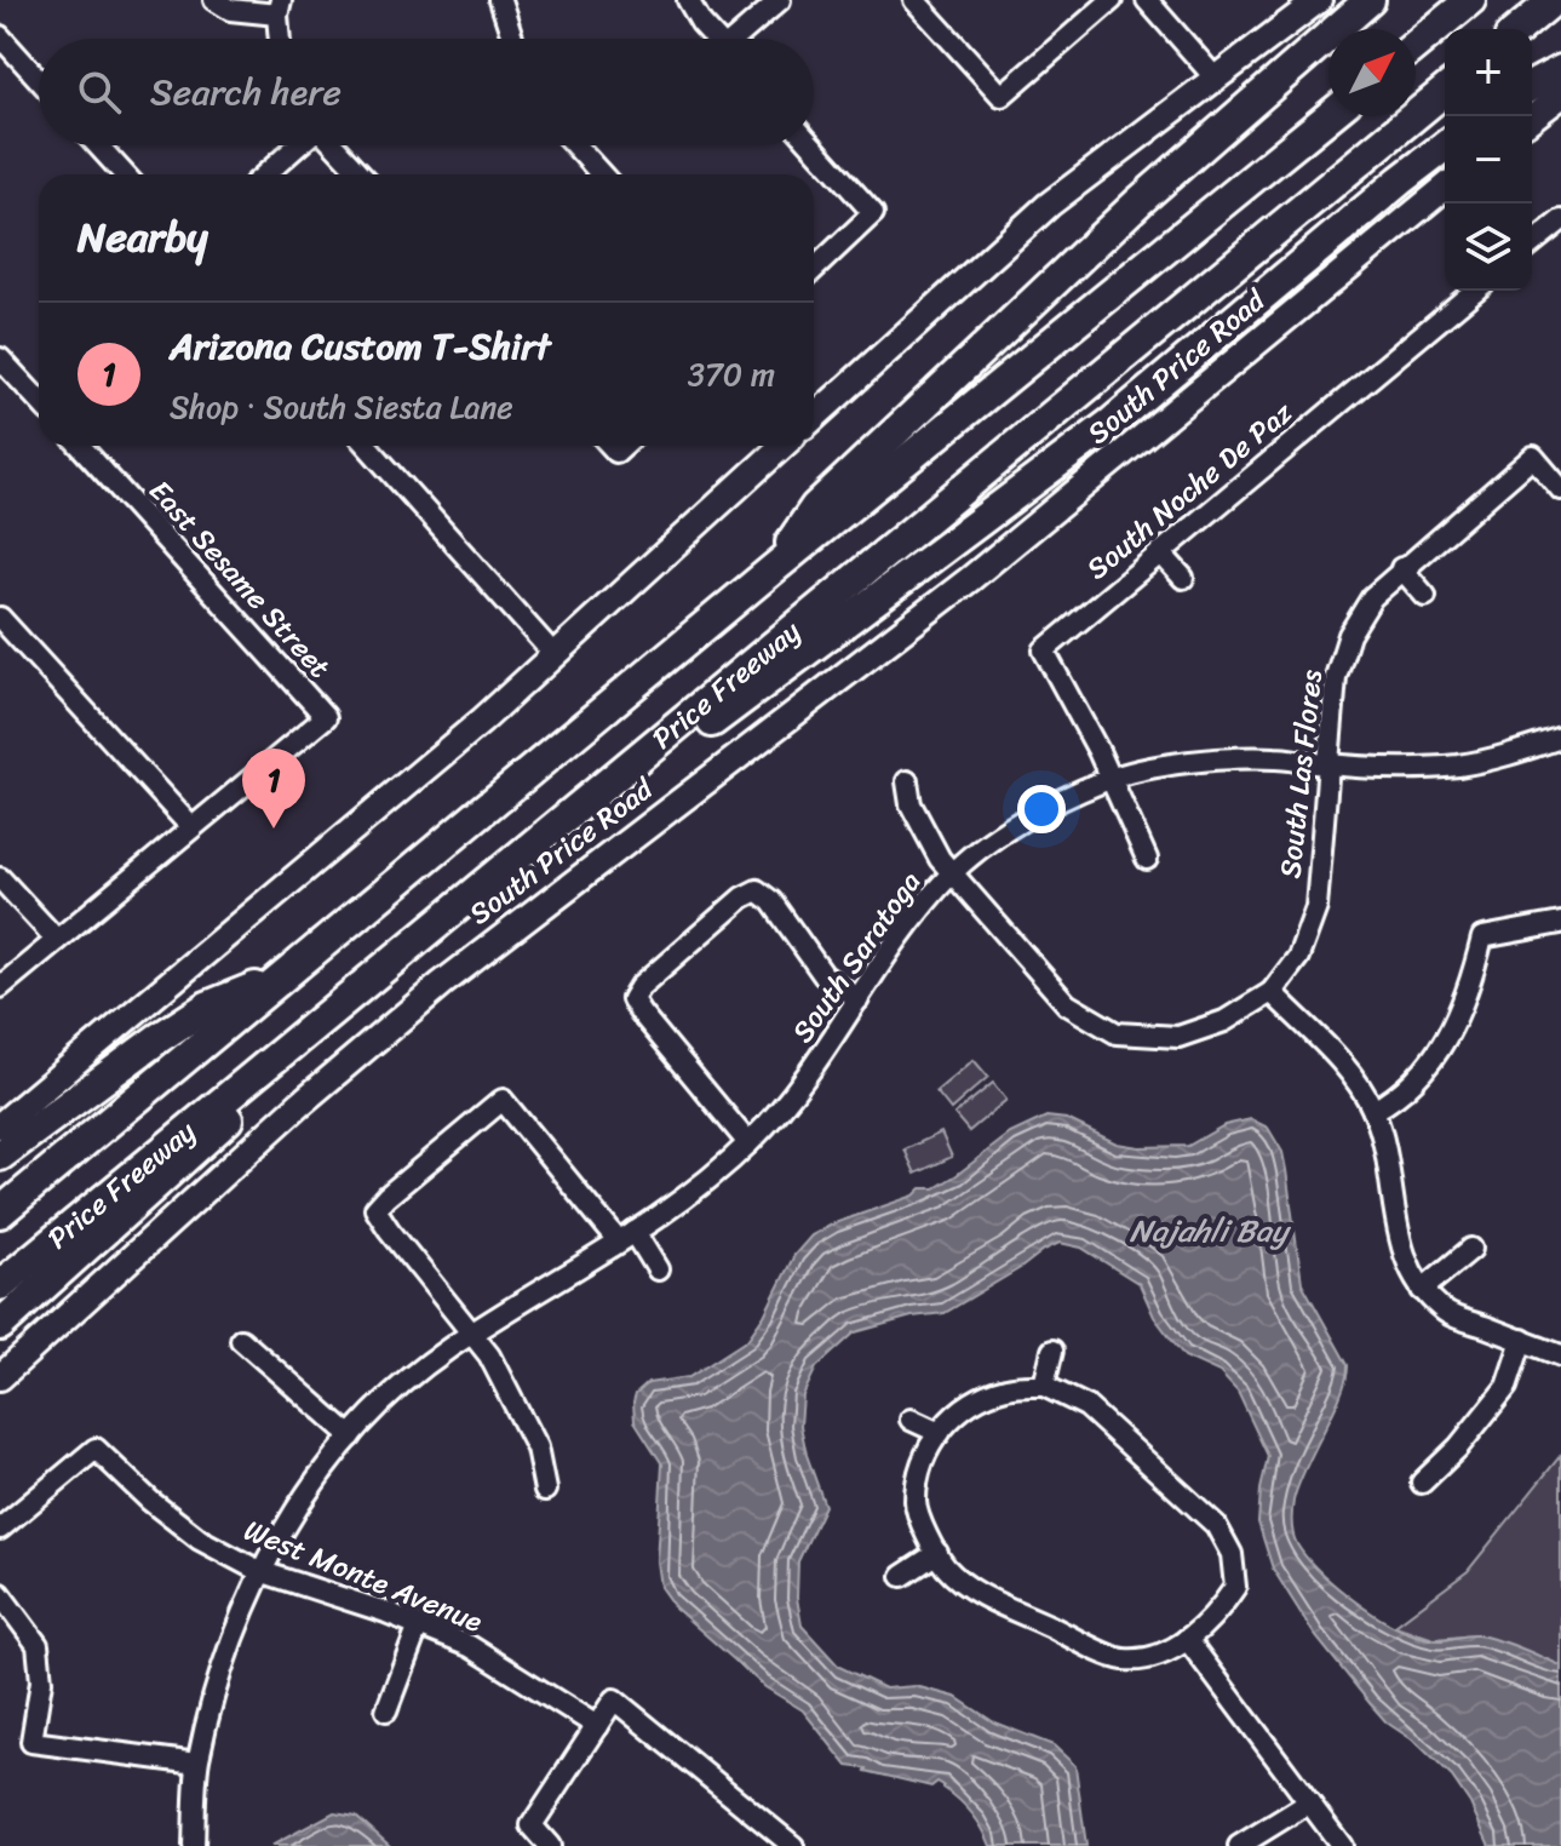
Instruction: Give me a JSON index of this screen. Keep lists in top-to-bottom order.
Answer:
{
  "streets": {
    "highway": ["Price Freeway"],
    "main road": ["South Price Road"],
    "street": [
      "South Noche De Paz",
      "East Sesame Street",
      "South Las Flores",
      "South Saratoga",
      "West Monte Avenue"
    ]
  },
  "crossings": [
    ["South Noche De Paz", "South Saratoga"],
    ["South Las Flores", "South Saratoga"],
    ["South Saratoga", "West Monte Avenue"]
  ],
  "water": ["Najahli Bay"],
  "north": "top right",
  "page": {
    "map_buttons": ["+", "−"],
    "search": "Search here",
    "heading": "Nearby",
    "list": [
      {
        "mark": "1",
        "name": "Arizona Custom T-Shirt",
        "note": "Shop · South Siesta Lane",
        "value": "370 m"
      }
    ],
    "pins": "1"
  }
}
